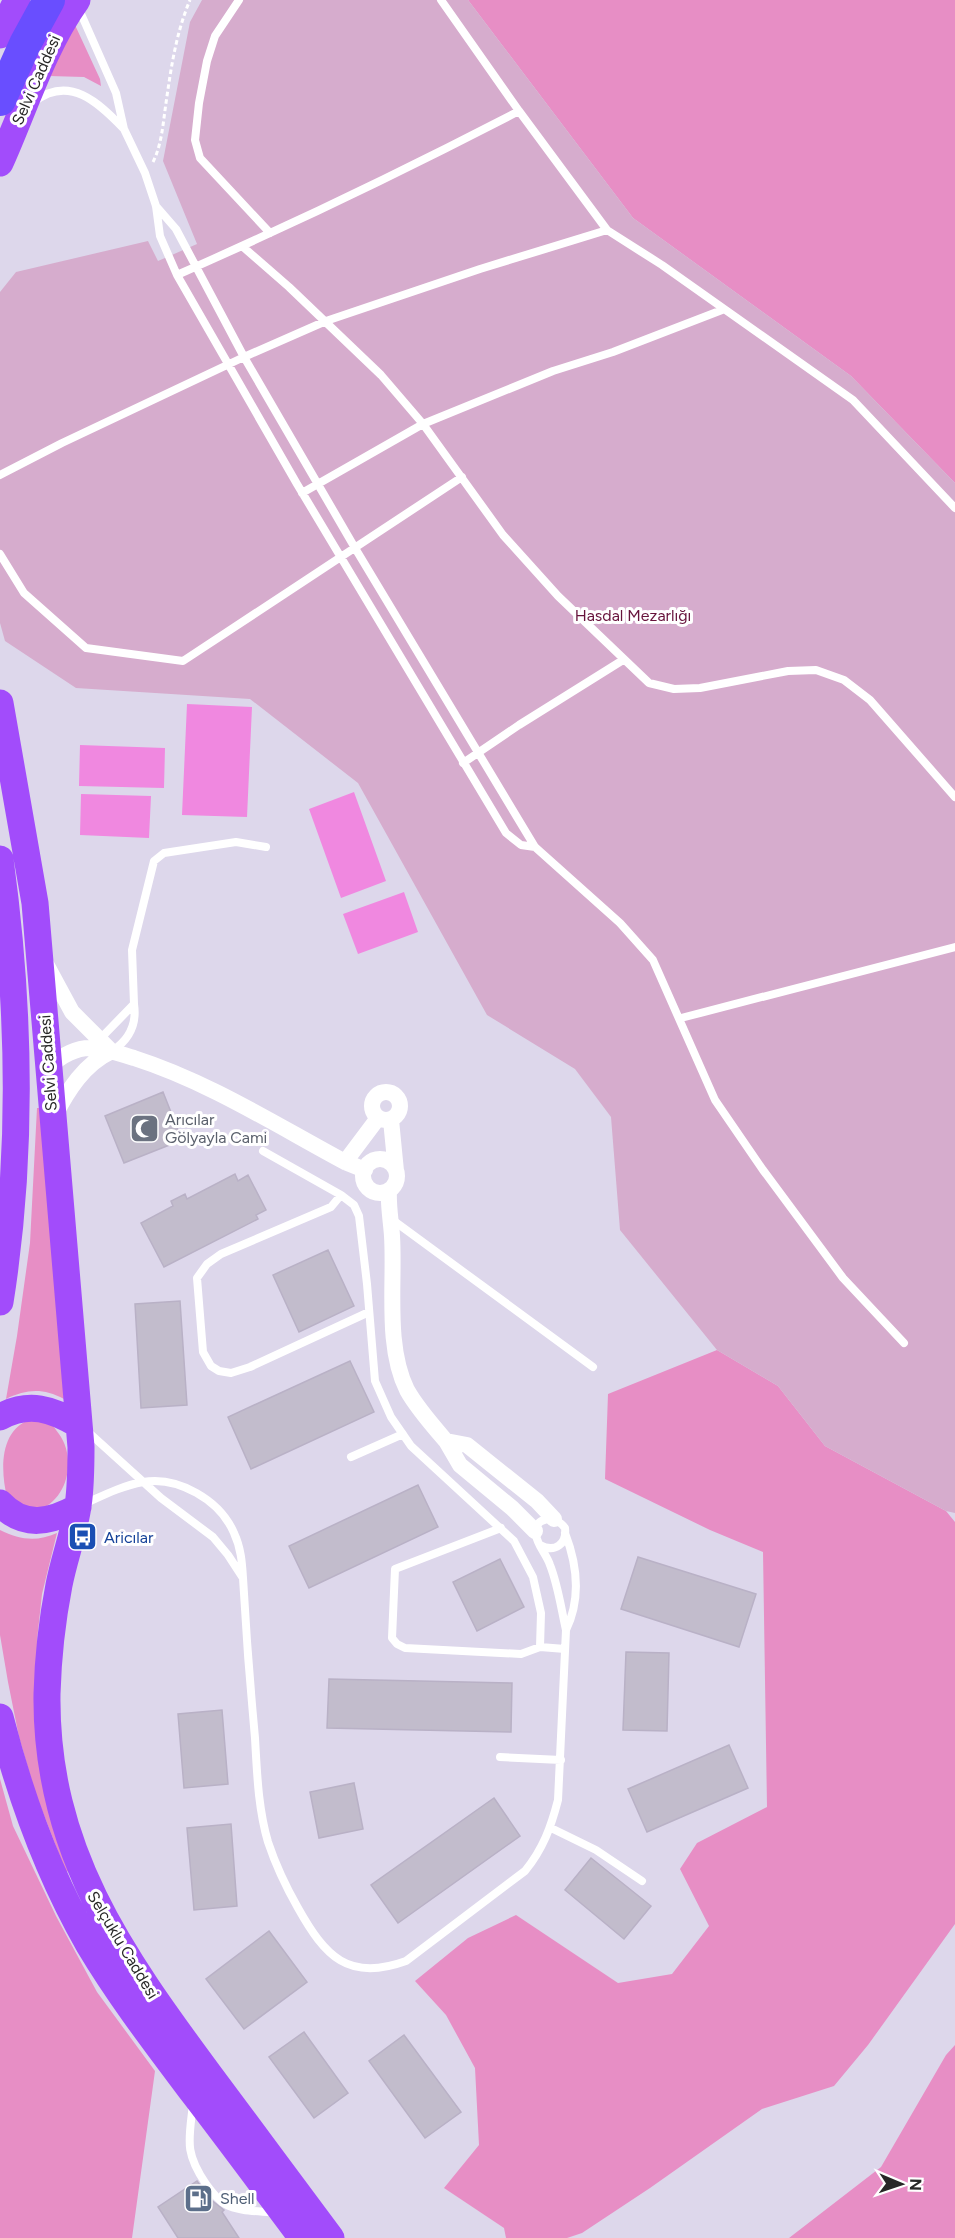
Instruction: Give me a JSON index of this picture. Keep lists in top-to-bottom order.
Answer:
{
  "streets": {
    "main road": ["Selvi Caddesi", "Selçuklu Caddesi"]
  },
  "crossings": [
    ["Selvi Caddesi", "Selçuklu Caddesi"]
  ],
  "parks": ["Hasdal Mezarlığı"],
  "places": {
    "mosque": ["Arıcılar Gölyayla Cami"],
    "bus stop": ["Aricılar"],
    "fuel station": ["Shell"]
  },
  "north": "right"
}
